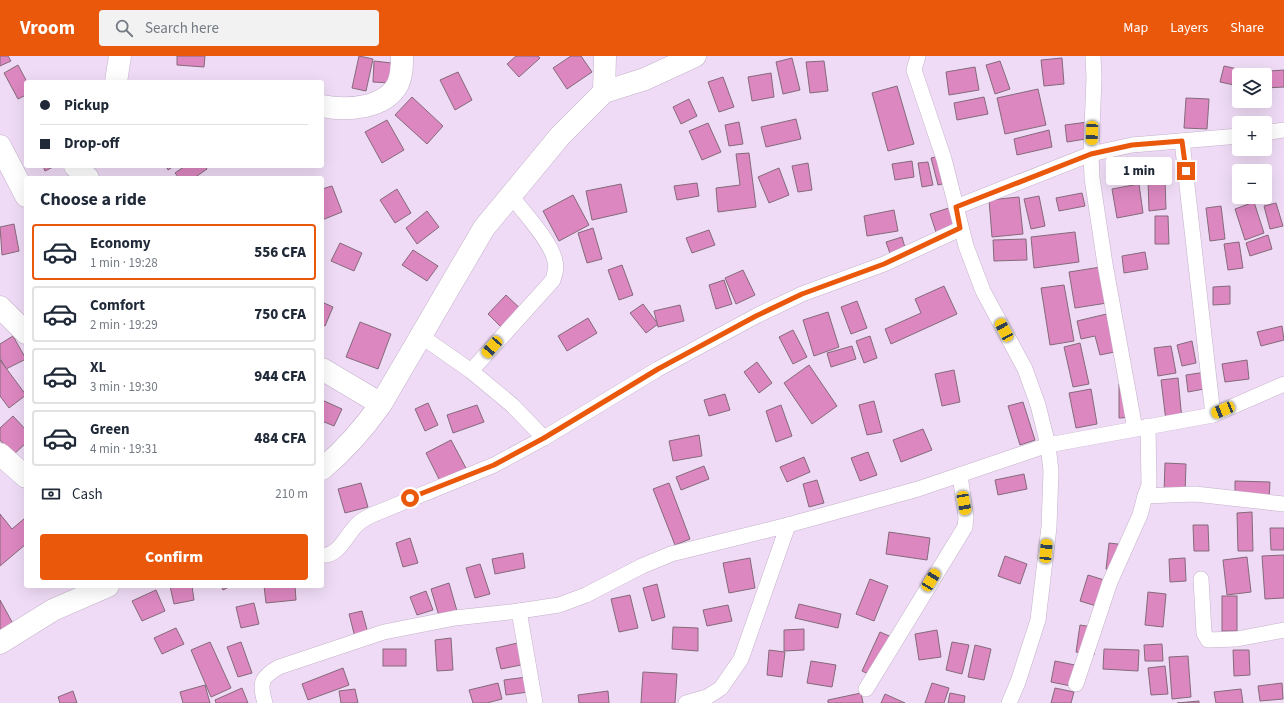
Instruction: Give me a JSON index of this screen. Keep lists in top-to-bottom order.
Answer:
{
  "page": {
    "header": "Vroom",
    "search": "Search here",
    "nav": ["Map", "Layers", "Share"],
    "map_buttons": ["+", "−"],
    "banner": ["Pickup", "Drop-off"],
    "bubble": "1 min",
    "heading": "Choose a ride",
    "list": [
      {
        "name": "Economy",
        "note": "1 min · 19:28",
        "value": "556 CFA"
      },
      {
        "name": "Comfort",
        "note": "2 min · 19:29",
        "value": "750 CFA"
      },
      {
        "name": "XL",
        "note": "3 min · 19:30",
        "value": "944 CFA"
      },
      {
        "name": "Green",
        "note": "4 min · 19:31",
        "value": "484 CFA"
      }
    ],
    "pay": ["Cash", "210 m"],
    "buttons": "Confirm"
  }
}
